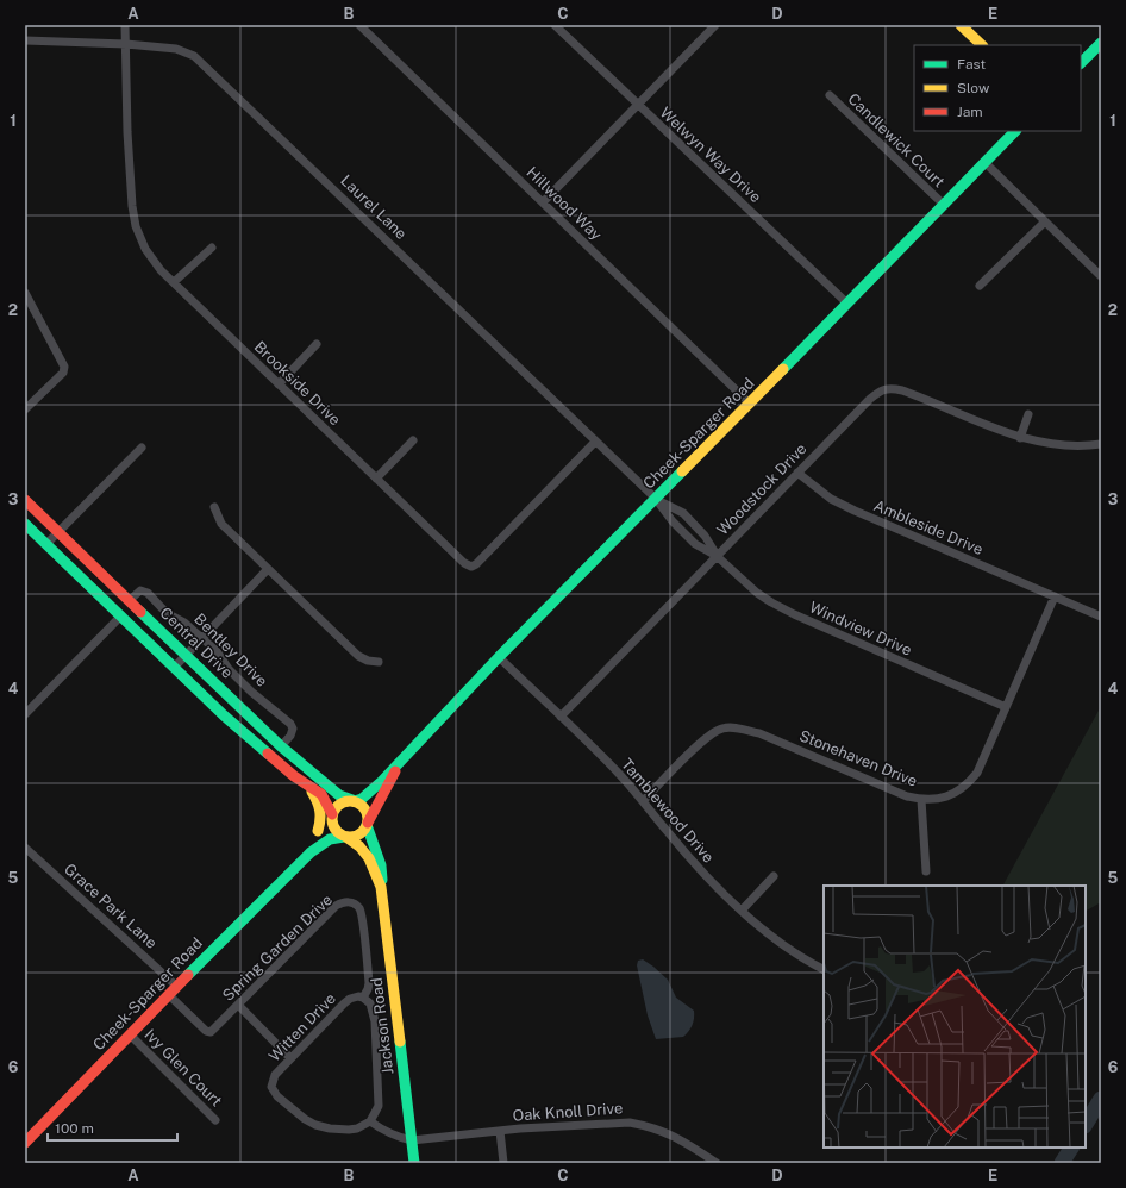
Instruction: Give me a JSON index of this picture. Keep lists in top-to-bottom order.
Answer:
{
  "streets": {
    "main road": ["Cheek-Sparger Road", "Central Drive", "Jackson Road"],
    "street": [
      "Candlewick Court",
      "Welwyn Way Drive",
      "Hillwood Way",
      "Laurel Lane",
      "Brookside Drive",
      "Woodstock Drive",
      "Ambleside Drive",
      "Windview Drive",
      "Bentley Drive",
      "Stonehaven Drive",
      "Tamblewood Drive",
      "Grace Park Lane",
      "Spring Garden Drive",
      "Witten Drive",
      "Ivy Glen Court",
      "Oak Knoll Drive"
    ]
  },
  "crossings": [
    ["Candlewick Court", "Cheek-Sparger Road"],
    ["Welwyn Way Drive", "Cheek-Sparger Road"],
    ["Hillwood Way", "Cheek-Sparger Road"],
    ["Laurel Lane", "Brookside Drive"],
    ["Laurel Lane", "Cheek-Sparger Road"],
    ["Laurel Lane", "Windview Drive"],
    ["Cheek-Sparger Road", "Windview Drive"],
    ["Cheek-Sparger Road", "Central Drive"],
    ["Cheek-Sparger Road", "Tamblewood Drive"],
    ["Cheek-Sparger Road", "Grace Park Lane"],
    ["Cheek-Sparger Road", "Spring Garden Drive"],
    ["Cheek-Sparger Road", "Jackson Road"],
    ["Cheek-Sparger Road", "Ivy Glen Court"],
    ["Woodstock Drive", "Ambleside Drive"],
    ["Woodstock Drive", "Windview Drive"],
    ["Woodstock Drive", "Tamblewood Drive"],
    ["Ambleside Drive", "Stonehaven Drive"],
    ["Windview Drive", "Stonehaven Drive"],
    ["Central Drive", "Bentley Drive"],
    ["Central Drive", "Jackson Road"],
    ["Stonehaven Drive", "Tamblewood Drive"],
    ["Spring Garden Drive", "Witten Drive"],
    ["Jackson Road", "Oak Knoll Drive"]
  ],
  "legend": ["Fast", "Slow", "Jam"],
  "scale_bar": "100 m",
  "grid": {
    "columns": [
      "A",
      "B",
      "C",
      "D",
      "E"
    ],
    "rows": [
      "1",
      "2",
      "3",
      "4",
      "5",
      "6"
    ]
  }
}
